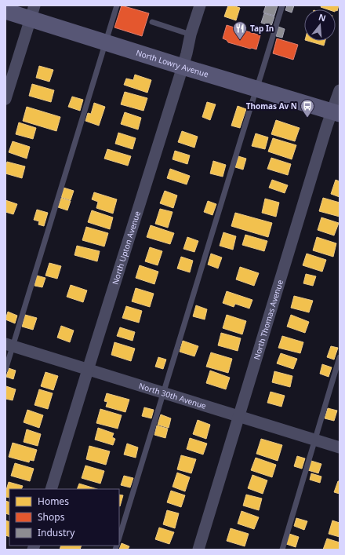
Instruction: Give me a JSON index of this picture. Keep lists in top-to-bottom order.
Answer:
{
  "streets": {
    "main road": ["North Lowry Avenue"],
    "street": ["North Upton Avenue", "North Thomas Avenue", "North 30th Avenue"]
  },
  "crossings": [
    ["North Lowry Avenue", "North Upton Avenue"],
    ["North Lowry Avenue", "North Thomas Avenue"],
    ["North Upton Avenue", "North 30th Avenue"],
    ["North Thomas Avenue", "North 30th Avenue"]
  ],
  "places": {
    "restaurant": ["Tap In"],
    "bus stop": ["Thomas Av N"]
  },
  "legend": ["Homes", "Shops", "Industry"],
  "north": "top"
}
